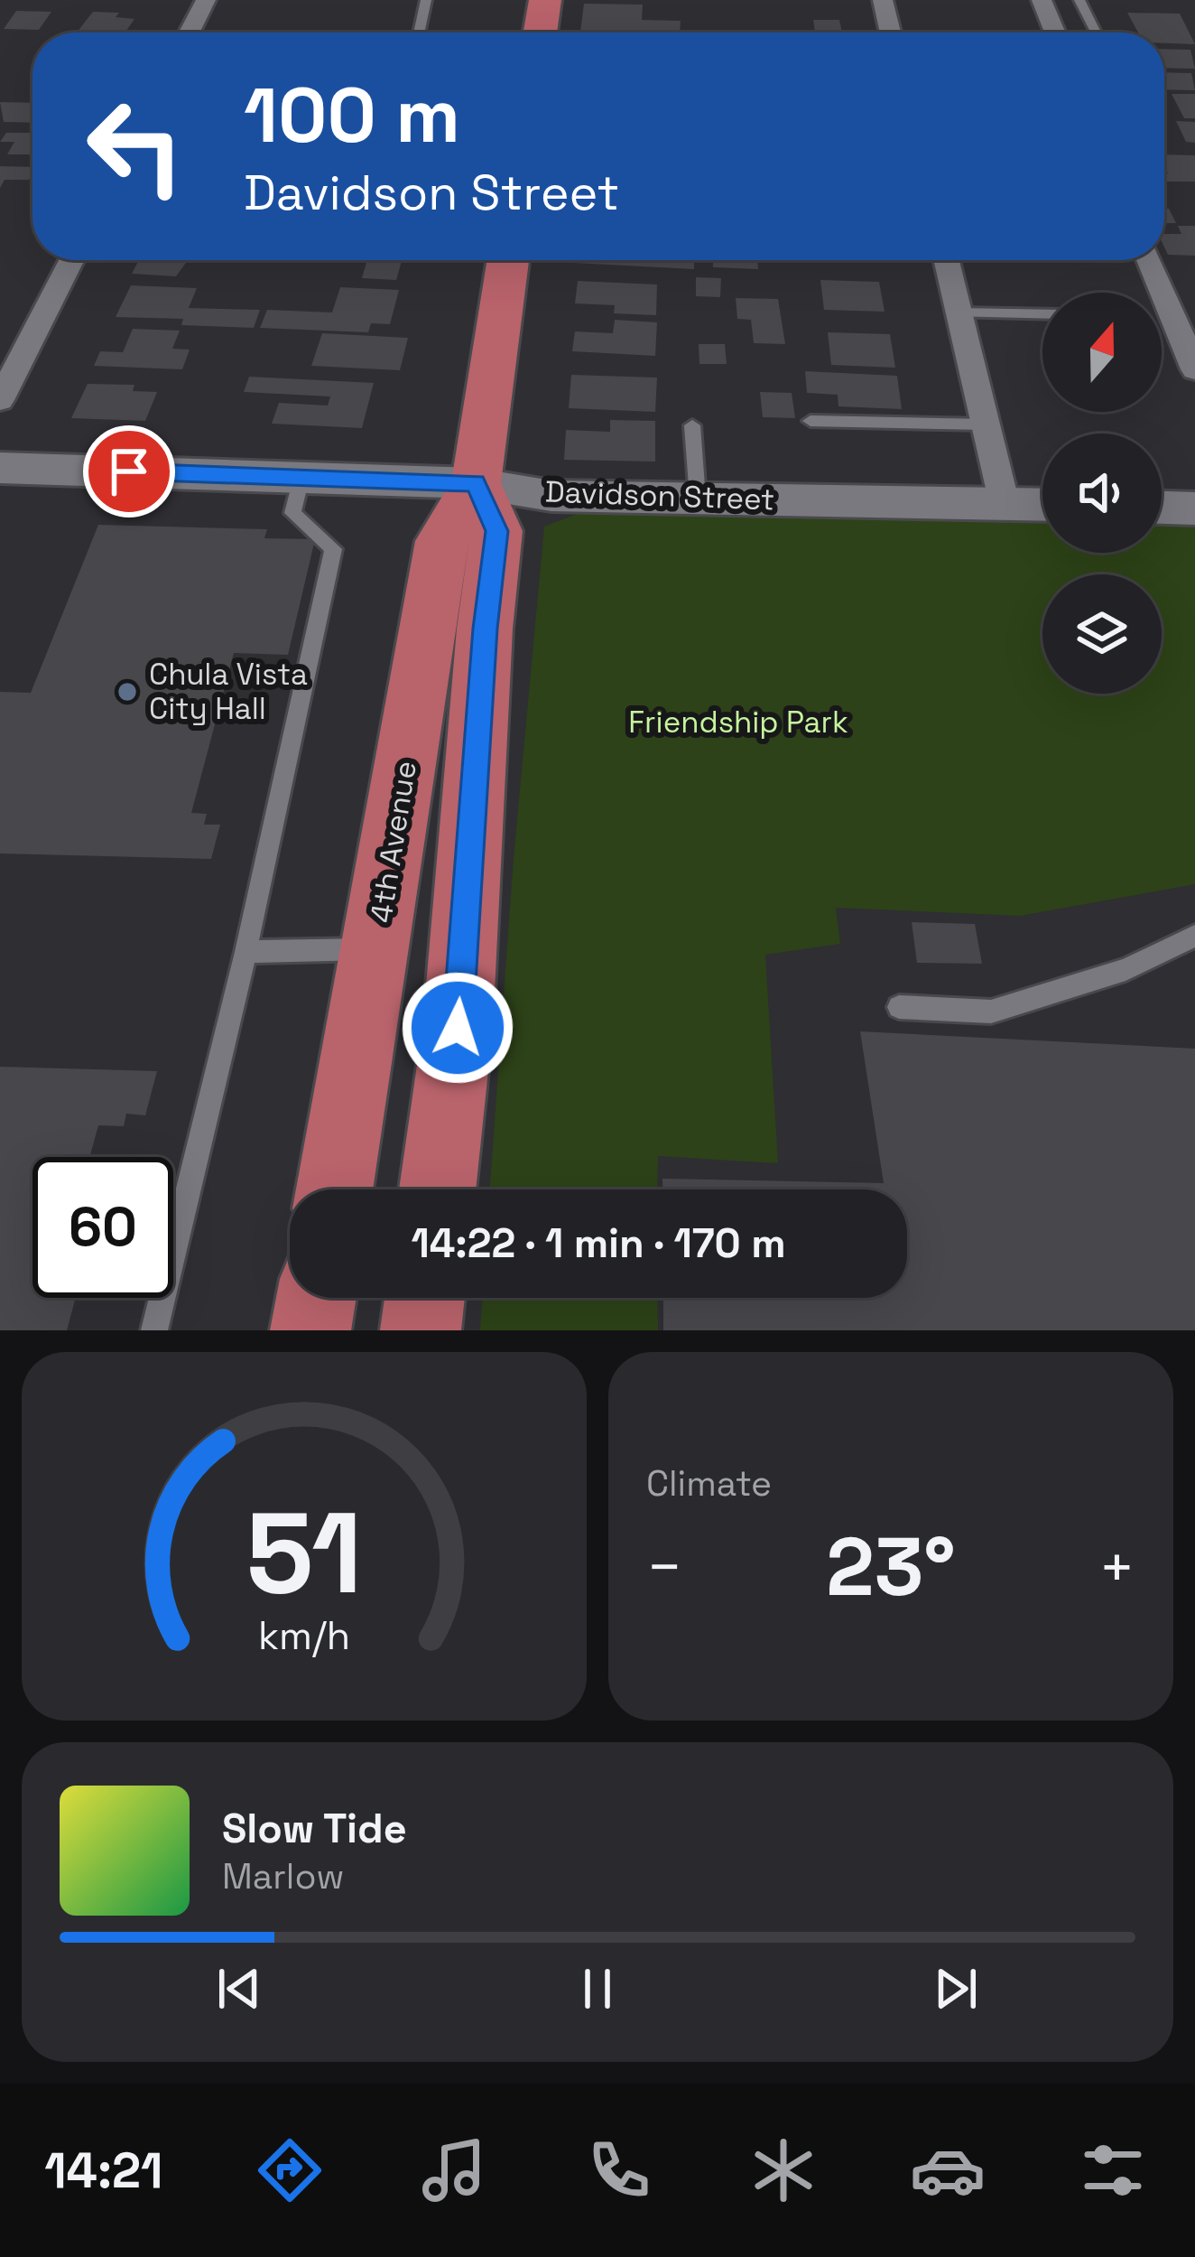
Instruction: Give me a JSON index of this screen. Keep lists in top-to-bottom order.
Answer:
{
  "streets": {
    "main road": ["4th Avenue"],
    "street": ["Davidson Street"]
  },
  "crossings": [
    ["Davidson Street", "4th Avenue"]
  ],
  "parks": ["Friendship Park"],
  "places": ["Chula Vista City Hall"],
  "north": "top",
  "page": {
    "turn": ["100 m", "Davidson Street"],
    "limit": "60",
    "trip": "14:22 · 1 min · 170 m",
    "tile": "Climate",
    "heat": ["−", "23°", "+"],
    "song": ["Slow Tide", "Marlow"],
    "tabs": "14:21",
    "gauge": ["51", "km/h"]
  }
}
